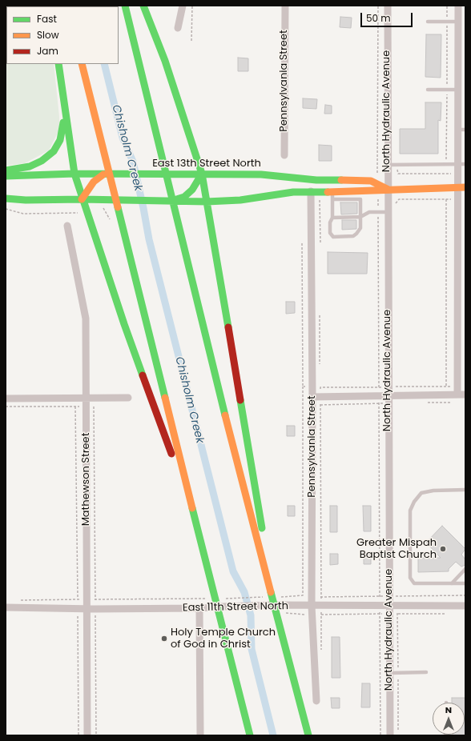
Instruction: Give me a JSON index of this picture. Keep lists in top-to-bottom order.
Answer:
{
  "streets": {
    "main road": ["East 13th Street North"],
    "street": [
      "Pennsylvania Street",
      "North Hydraulic Avenue",
      "Mathewson Street",
      "East 11th Street North"
    ]
  },
  "crossings": [
    ["Pennsylvania Street", "East 13th Street North"],
    ["Pennsylvania Street", "East 11th Street North"],
    ["North Hydraulic Avenue", "East 13th Street North"],
    ["North Hydraulic Avenue", "East 11th Street North"],
    ["Mathewson Street", "East 11th Street North"]
  ],
  "water": ["Chisholm Creek"],
  "places": ["Greater Mispah Baptist Church", "Holy Temple Church of God in Christ"],
  "legend": ["Fast", "Slow", "Jam"],
  "scale_bar": "50 m",
  "north": "top"
}
